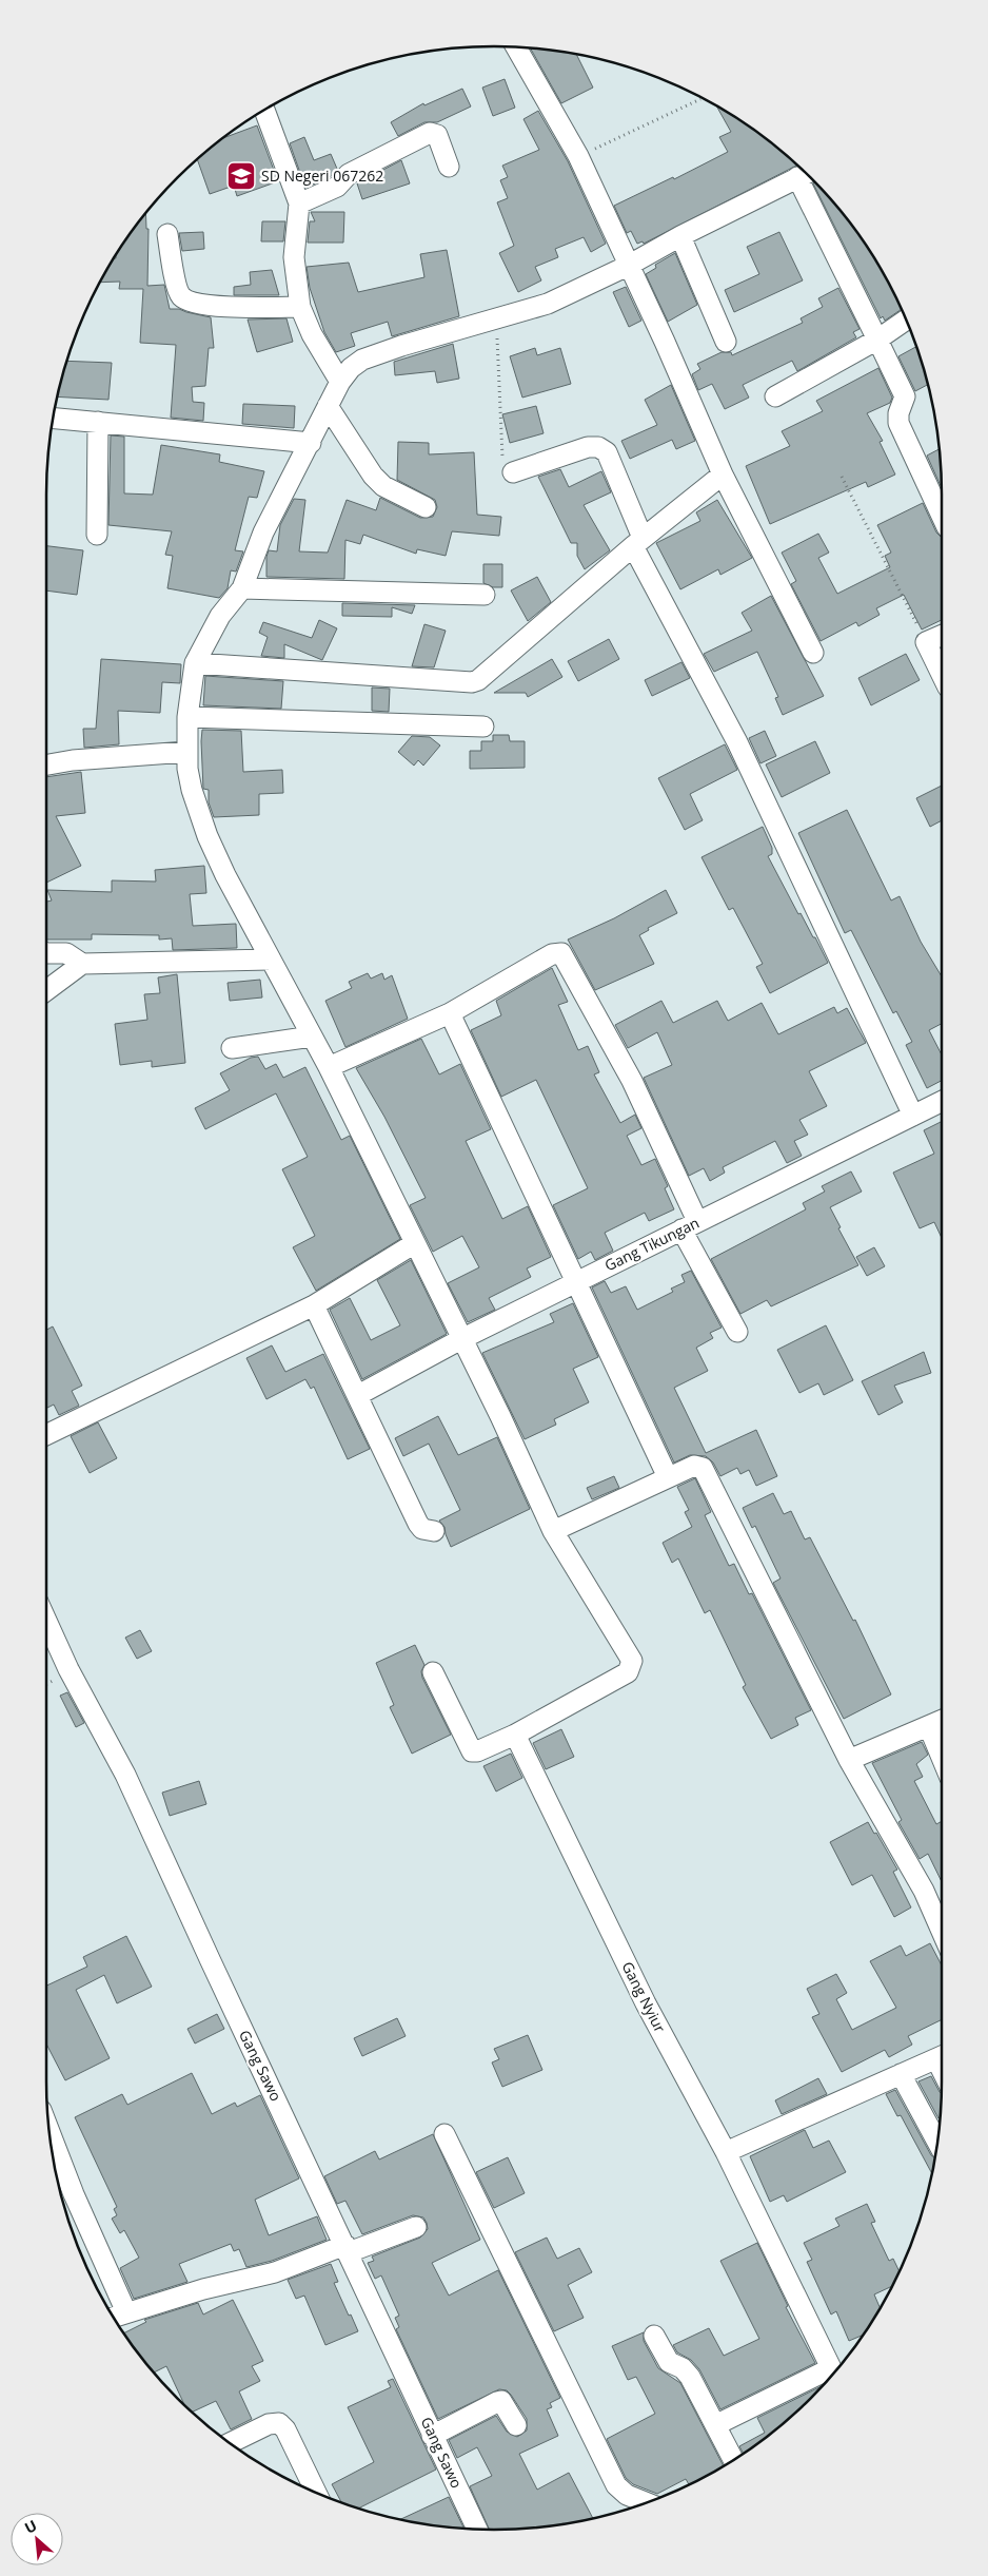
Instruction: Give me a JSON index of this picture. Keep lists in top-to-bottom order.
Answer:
{
  "streets": {
    "street": ["Gang Tikungan", "Gang Nyiur", "Gang Sawo"]
  },
  "places": {
    "school or university": ["SD Negeri 067262"]
  },
  "north": "top left"
}
